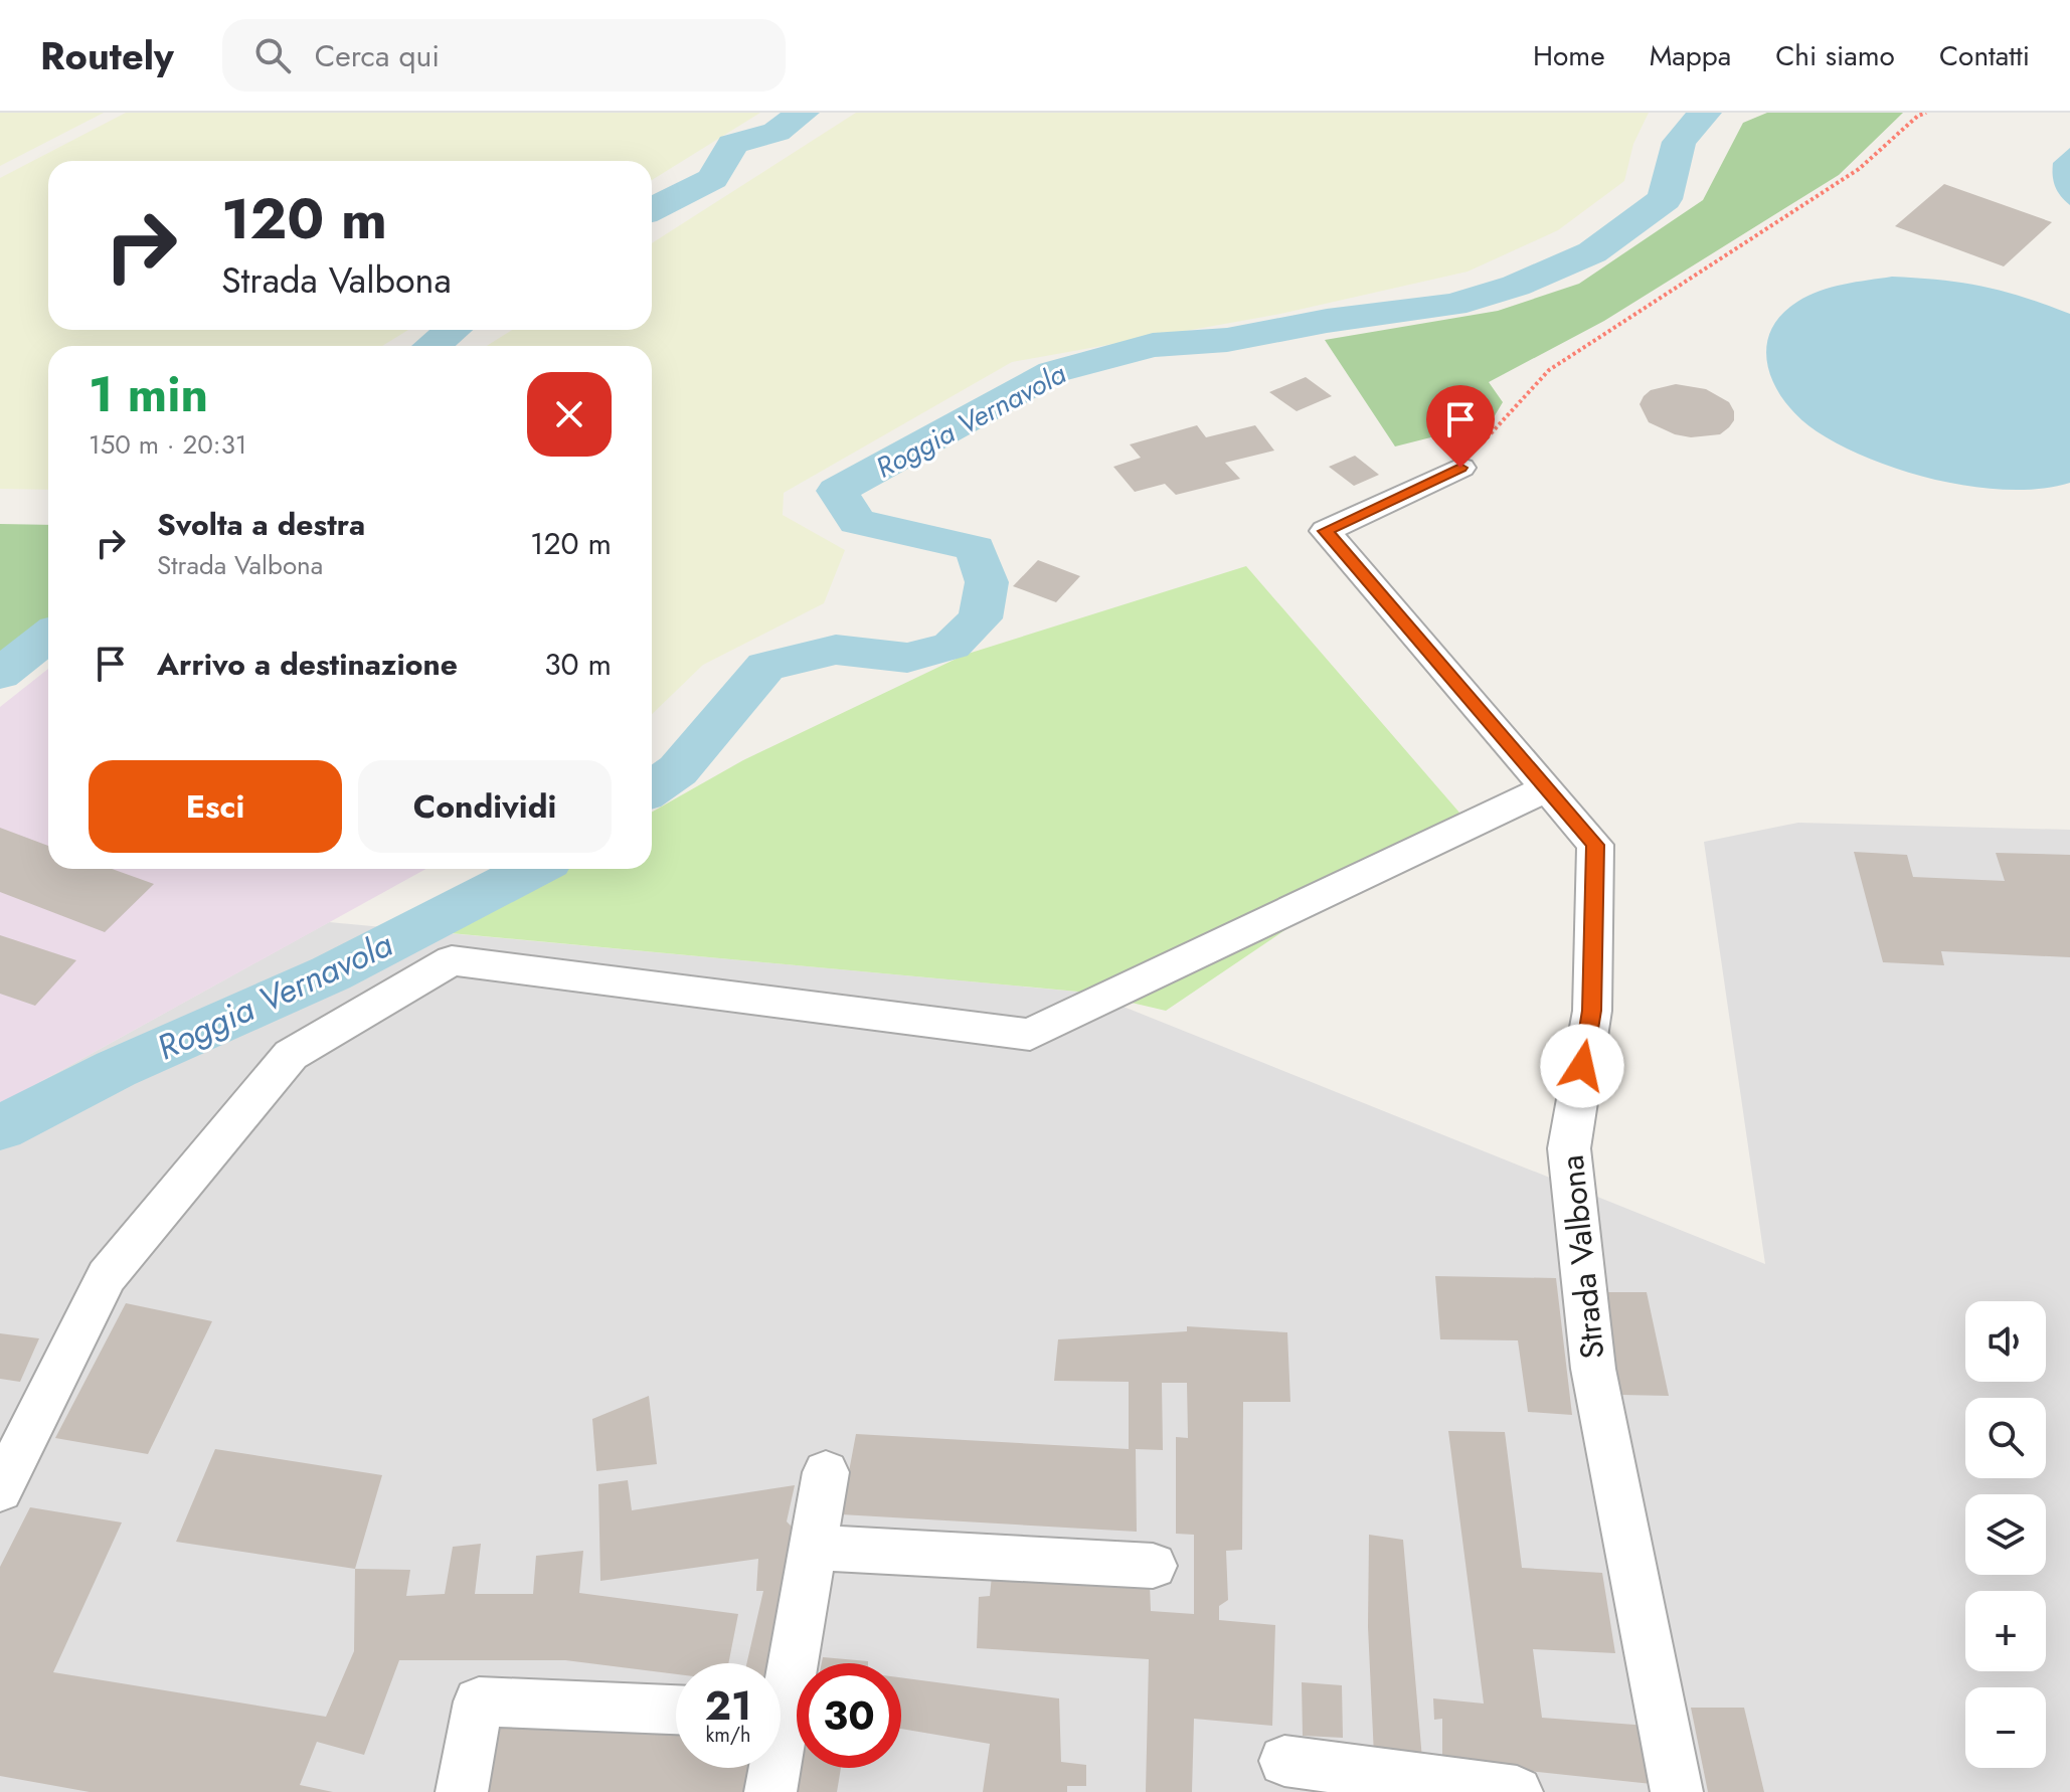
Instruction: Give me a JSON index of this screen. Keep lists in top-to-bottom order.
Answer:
{
  "streets": {
    "street": ["Strada Valbona"]
  },
  "water": ["Roggia Vernavola"],
  "page": {
    "header": "Routely",
    "search": "Cerca qui",
    "nav": [
      "Home",
      "Mappa",
      "Chi siamo",
      "Contatti"
    ],
    "turn": ["120 m", "Strada Valbona"],
    "heading": ["1 min", "150 m · 20:31"],
    "list": [
      {
        "name": "Svolta a destra",
        "note": "Strada Valbona",
        "value": "120 m"
      },
      {
        "name": "Arrivo a destinazione",
        "value": "30 m"
      }
    ],
    "buttons": ["Esci", "Condividi"],
    "map_buttons": ["+", "−"],
    "speed": "21 km/h",
    "limit": "30"
  }
}
